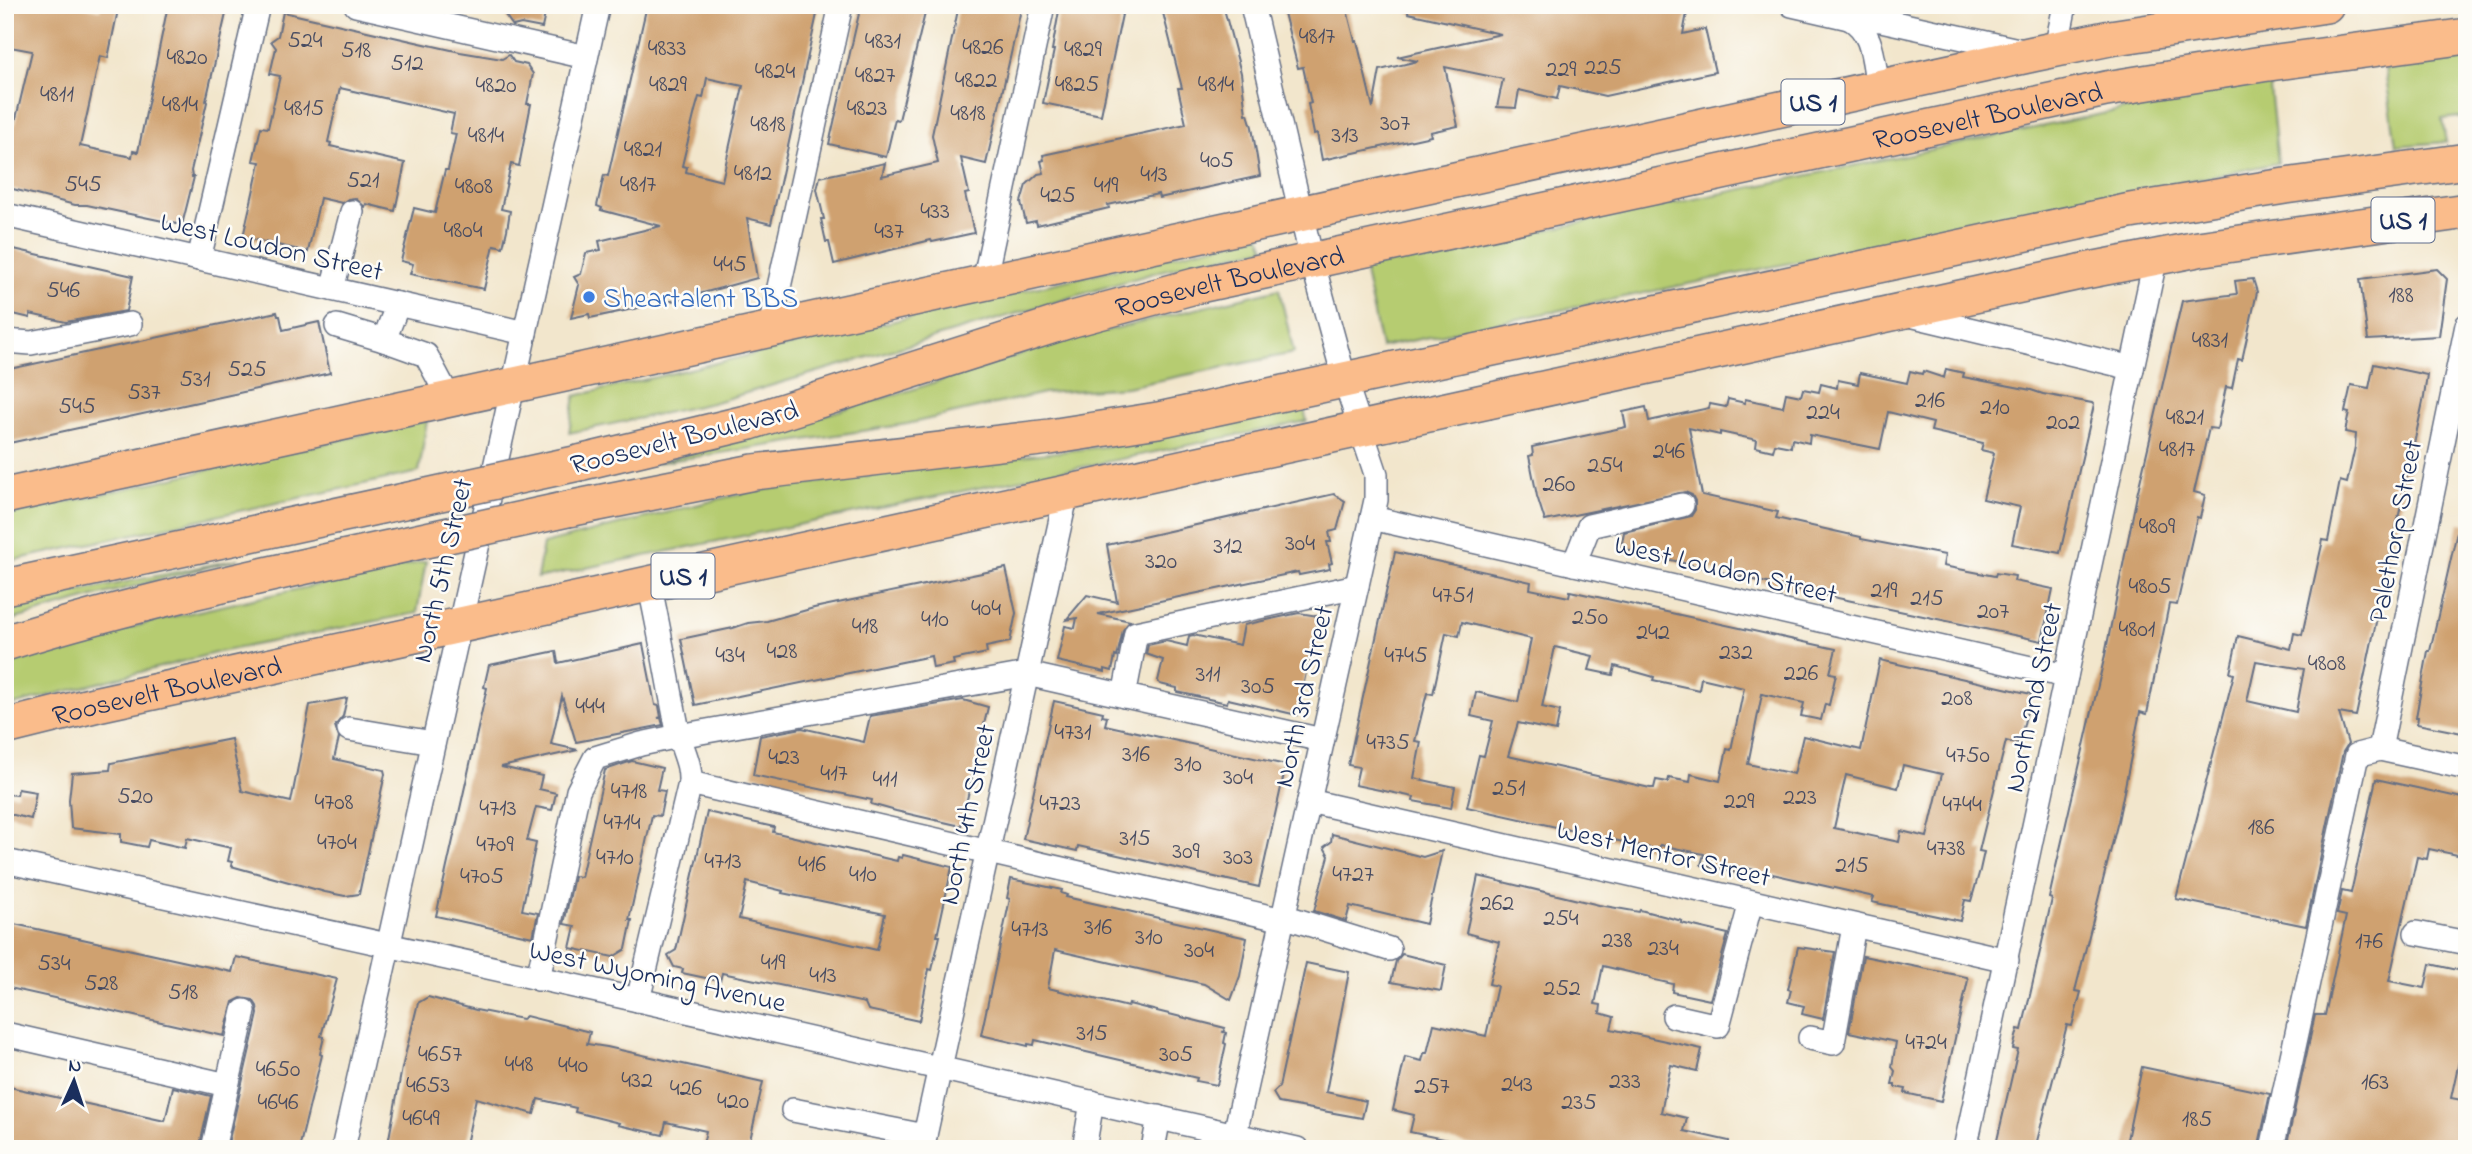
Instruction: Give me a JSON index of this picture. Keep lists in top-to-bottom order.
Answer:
{
  "streets": {
    "highway": ["US 1", "Roosevelt Boulevard"],
    "street": [
      "West Loudon Street",
      "Palethorp Street",
      "North 5th Street",
      "North 3rd Street",
      "North 2nd Street",
      "North 4th Street",
      "West Mentor Street",
      "West Wyoming Avenue"
    ]
  },
  "crossings": [
    ["Roosevelt Boulevard", "North 5th Street"],
    ["Roosevelt Boulevard", "North 3rd Street"],
    ["Roosevelt Boulevard", "North 2nd Street"],
    ["Roosevelt Boulevard", "North 4th Street"],
    ["West Loudon Street", "North 5th Street"],
    ["West Loudon Street", "North 3rd Street"],
    ["West Loudon Street", "North 2nd Street"],
    ["North 5th Street", "West Wyoming Avenue"],
    ["North 3rd Street", "West Mentor Street"],
    ["North 3rd Street", "West Wyoming Avenue"],
    ["North 2nd Street", "West Mentor Street"],
    ["North 4th Street", "West Wyoming Avenue"]
  ],
  "places": ["Sheartalent BBS"],
  "house_numbers": [
    "4817",
    "524",
    "4831",
    "4826",
    "4833",
    "4829",
    "518",
    "4820",
    "512",
    "225",
    "229",
    "4824",
    "4827",
    "4822",
    "4829",
    "4825",
    "4814",
    "4820",
    "4811",
    "4814",
    "4815",
    "4823",
    "4818",
    "307",
    "4818",
    "4814",
    "313",
    "4821",
    "405",
    "4812",
    "413",
    "521",
    "545",
    "4817",
    "419",
    "4808",
    "425",
    "433",
    "4804",
    "437",
    "445",
    "546",
    "188",
    "4831",
    "525",
    "531",
    "537",
    "216",
    "545",
    "210",
    "224",
    "4821",
    "202",
    "4817",
    "246",
    "254",
    "260",
    "4809",
    "304",
    "312",
    "320",
    "4805",
    "219",
    "4751",
    "215",
    "404",
    "207",
    "250",
    "410",
    "418",
    "4801",
    "242",
    "428",
    "232",
    "434",
    "4745",
    "4808",
    "226",
    "311",
    "305",
    "208",
    "444",
    "4731",
    "4735",
    "316",
    "4750",
    "423",
    "310",
    "417",
    "304",
    "411",
    "251",
    "4718",
    "520",
    "223",
    "229",
    "4708",
    "4723",
    "4744",
    "4713",
    "4714",
    "186",
    "315",
    "4704",
    "4709",
    "4738",
    "309",
    "4710",
    "303",
    "4713",
    "416",
    "215",
    "410",
    "4727",
    "4705",
    "262",
    "254",
    "316",
    "4713",
    "310",
    "238",
    "176",
    "234",
    "304",
    "419",
    "534",
    "413",
    "528",
    "252",
    "518",
    "315",
    "4724",
    "4657",
    "305",
    "448",
    "440",
    "4650",
    "432",
    "233",
    "163",
    "243",
    "4653",
    "257",
    "426",
    "420",
    "4646",
    "235",
    "4649",
    "185"
  ],
  "north": "top"
}
